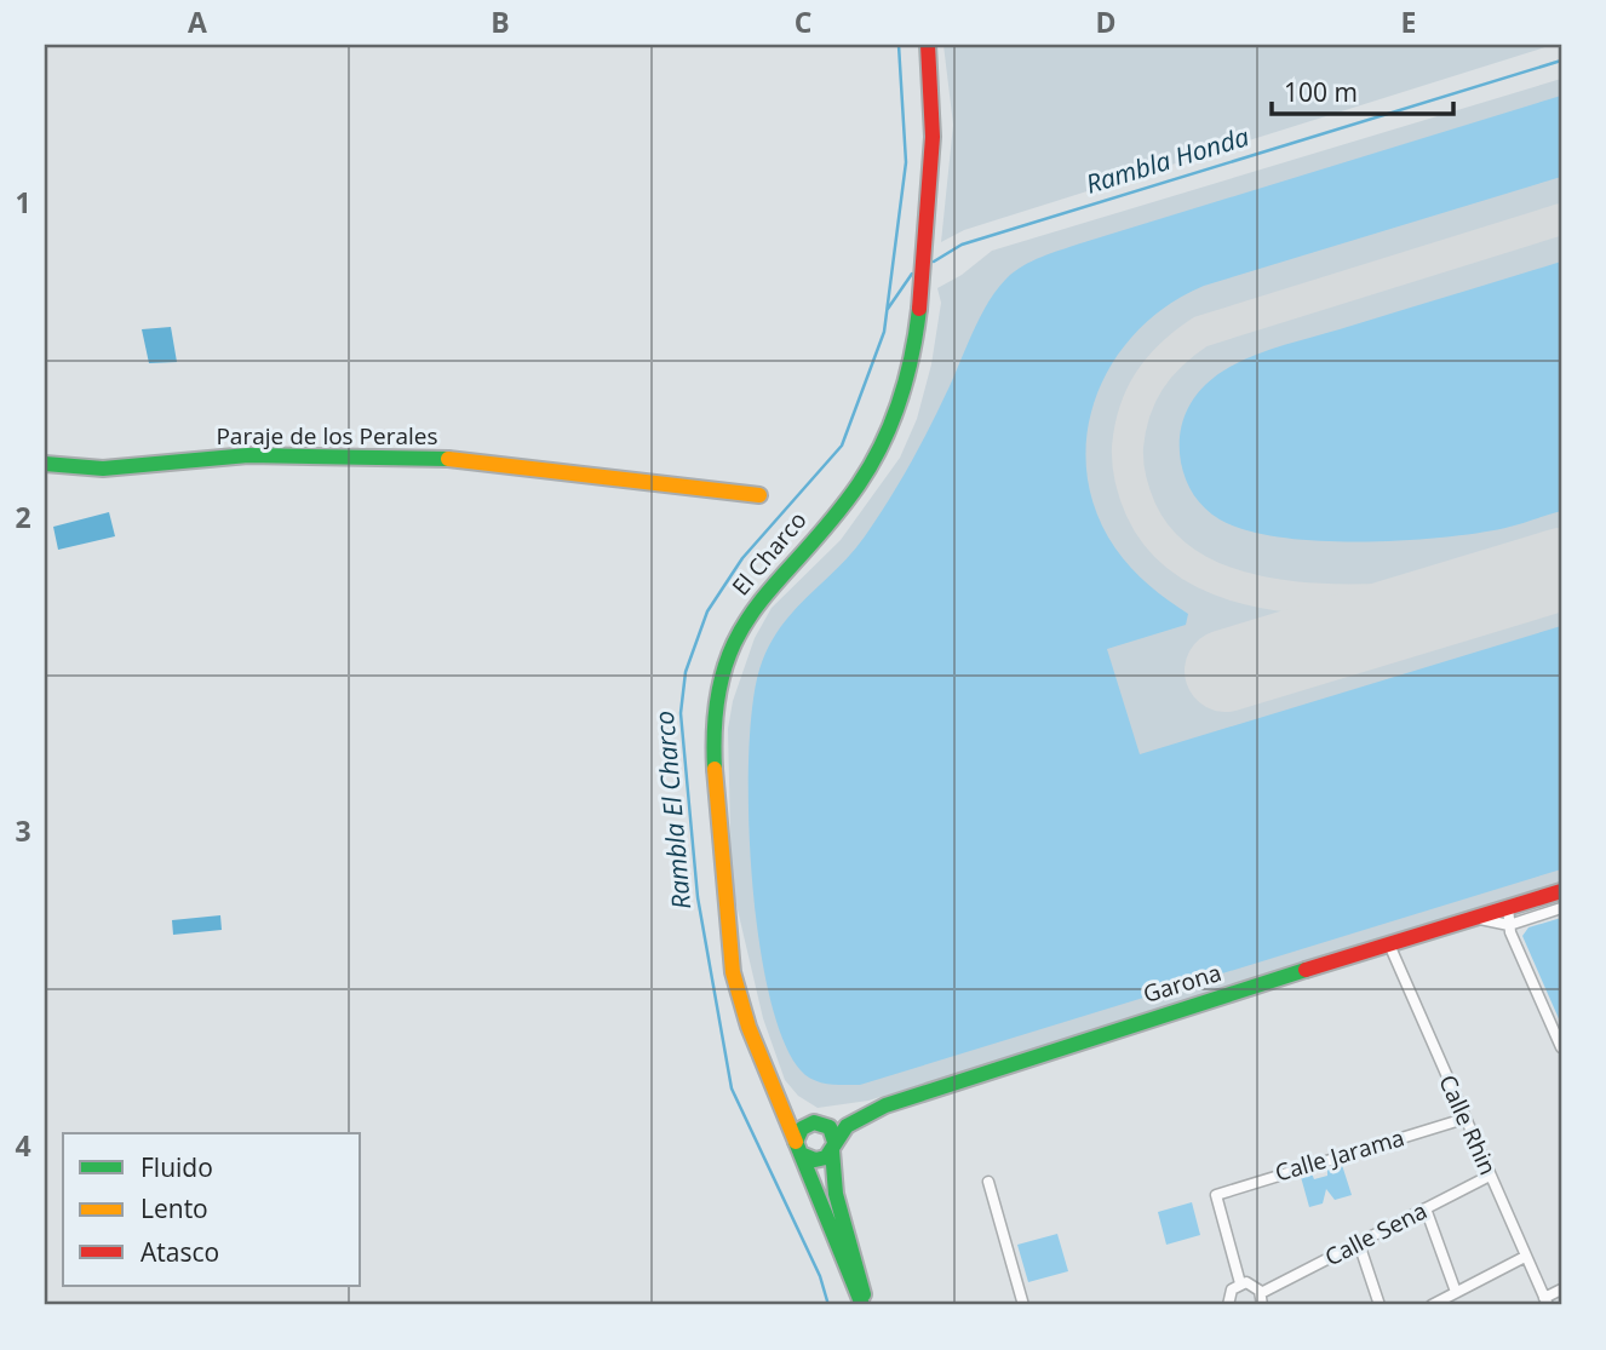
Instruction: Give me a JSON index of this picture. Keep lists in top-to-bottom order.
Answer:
{
  "streets": {
    "main road": ["Paraje de los Perales", "El Charco", "Garona"],
    "street": ["Calle Rhin", "Calle Jarama", "Calle Sena"]
  },
  "crossings": [
    ["Garona", "Calle Rhin"],
    ["Calle Rhin", "Calle Jarama"],
    ["Calle Rhin", "Calle Sena"]
  ],
  "water": ["Rambla Honda", "Rambla El Charco"],
  "legend": ["Fluido", "Lento", "Atasco"],
  "scale_bar": "100 m",
  "grid": {
    "columns": [
      "A",
      "B",
      "C",
      "D",
      "E"
    ],
    "rows": [
      "1",
      "2",
      "3",
      "4"
    ]
  }
}
